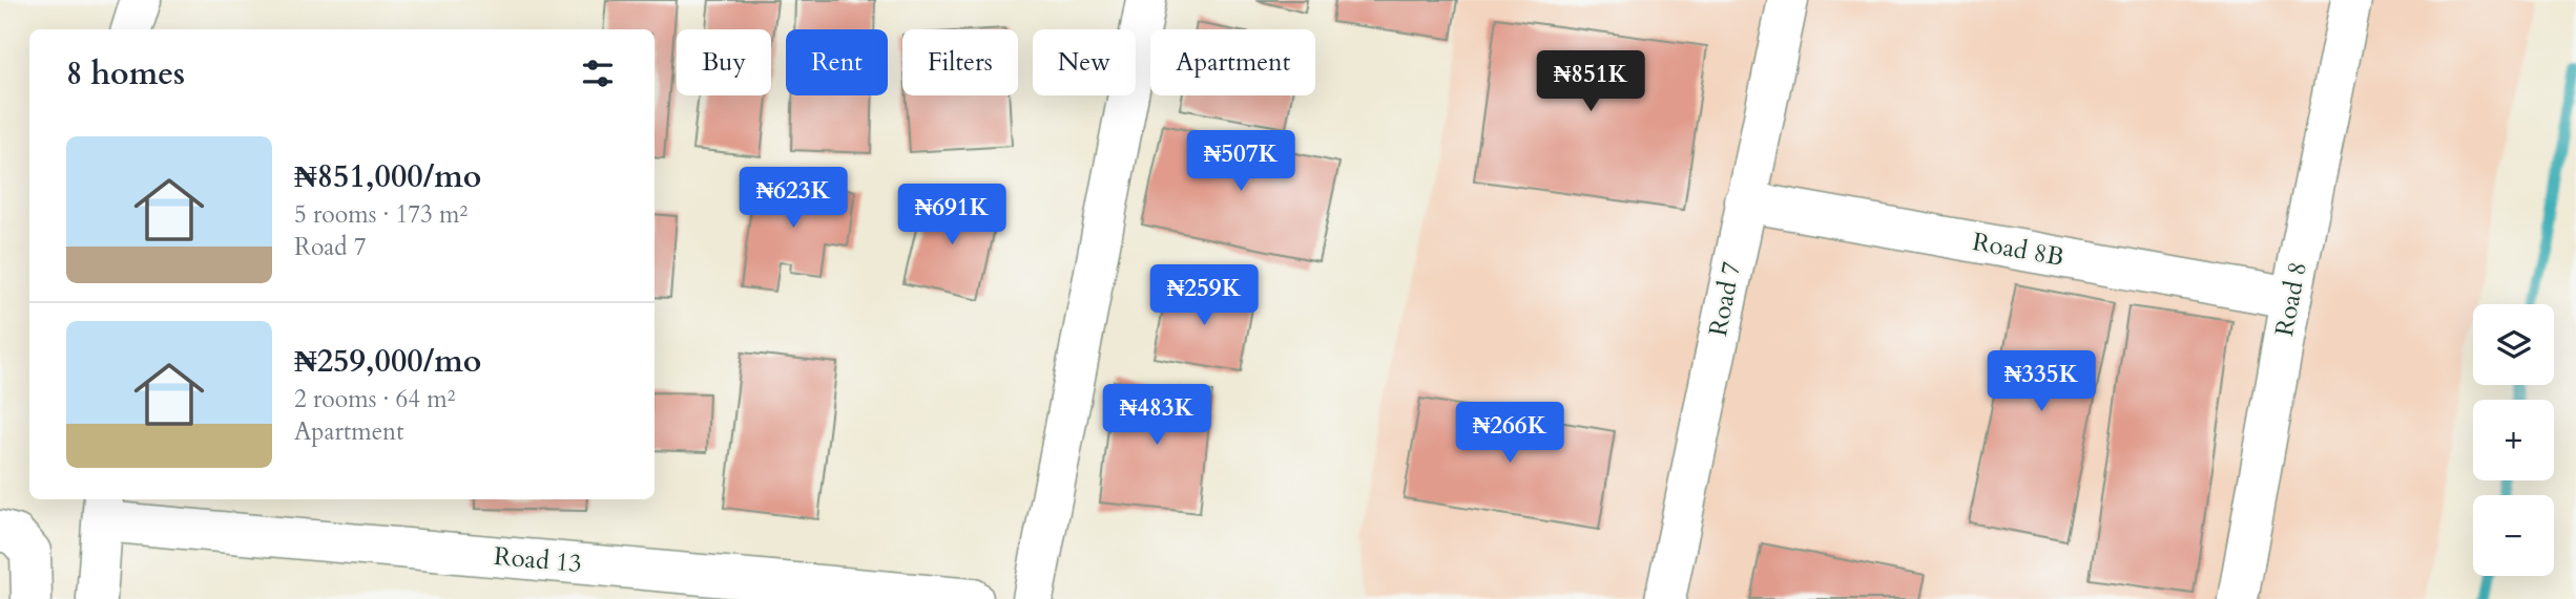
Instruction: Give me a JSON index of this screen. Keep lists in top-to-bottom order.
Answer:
{
  "streets": {
    "street": [
      "Road 8B",
      "Road 7",
      "Road 8",
      "Road 13"
    ]
  },
  "crossings": [
    ["Road 8B", "Road 7"],
    ["Road 8B", "Road 8"]
  ],
  "page": {
    "chip": [
      "Buy",
      "Rent",
      "Filters",
      "New",
      "Apartment"
    ],
    "heading": "8 homes",
    "price": [
      "₦851K",
      "₦507K",
      "₦623K",
      "₦691K",
      "₦259K",
      "₦335K",
      "₦483K",
      "₦266K"
    ],
    "list": [
      {
        "name": "₦851,000/mo",
        "note": "5 rooms · 173 m² · Road 7"
      },
      {
        "name": "₦259,000/mo",
        "note": "2 rooms · 64 m² · Apartment"
      }
    ],
    "map_buttons": ["+", "−"]
  }
}
